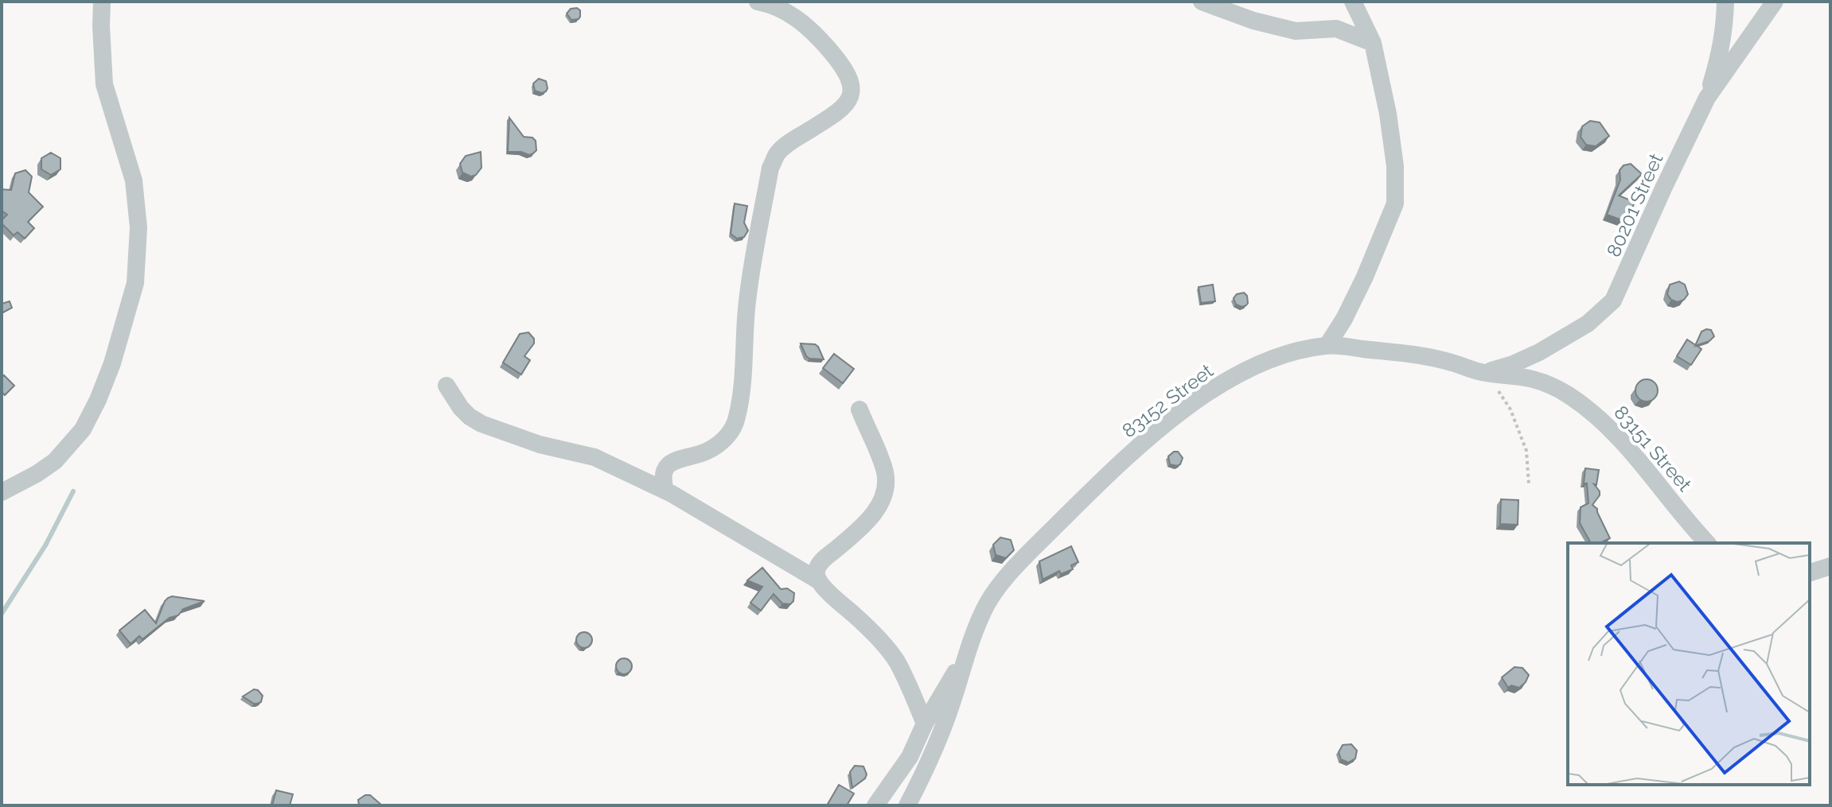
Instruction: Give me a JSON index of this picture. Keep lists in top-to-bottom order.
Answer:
{
  "streets": {
    "street": ["80201 Street", "83152 Street", "83151 Street"]
  },
  "crossings": [
    ["80201 Street", "83152 Street"],
    ["80201 Street", "83151 Street"],
    ["83152 Street", "83151 Street"]
  ]
}
